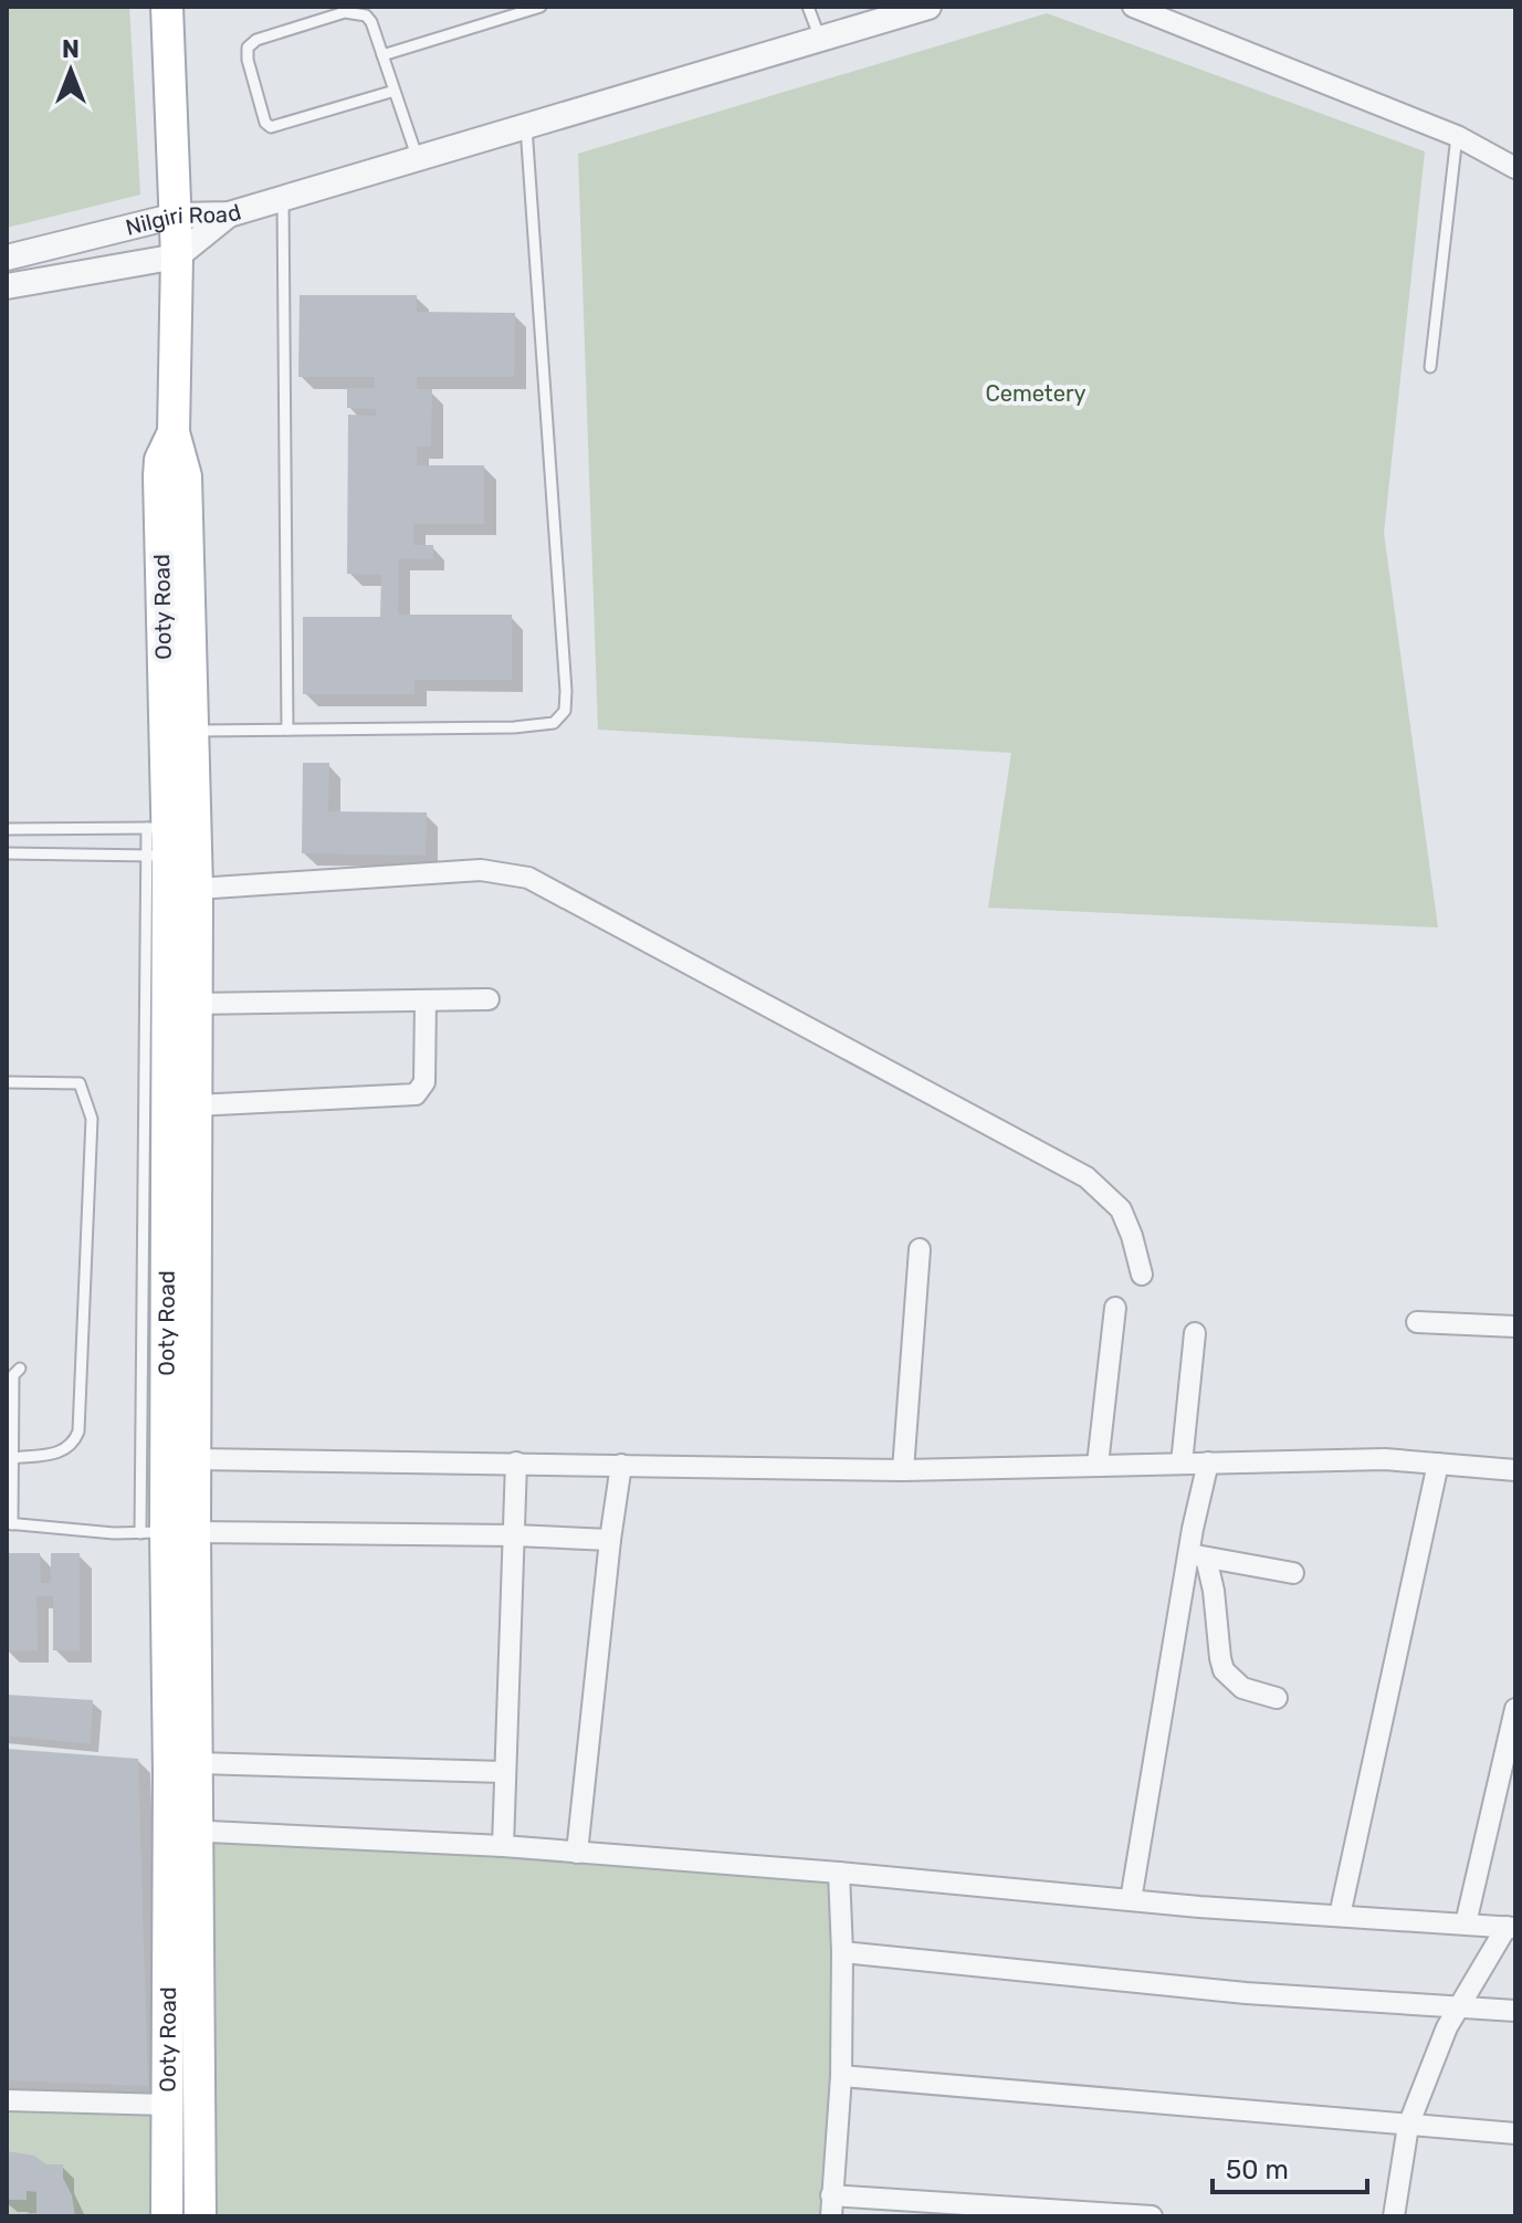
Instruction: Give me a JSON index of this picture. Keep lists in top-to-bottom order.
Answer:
{
  "streets": {
    "main road": ["Ooty Road"],
    "street": ["Nilgiri Road"]
  },
  "crossings": [
    ["Nilgiri Road", "Ooty Road"]
  ],
  "parks": ["Cemetery"],
  "scale_bar": "50 m",
  "north": "top"
}
